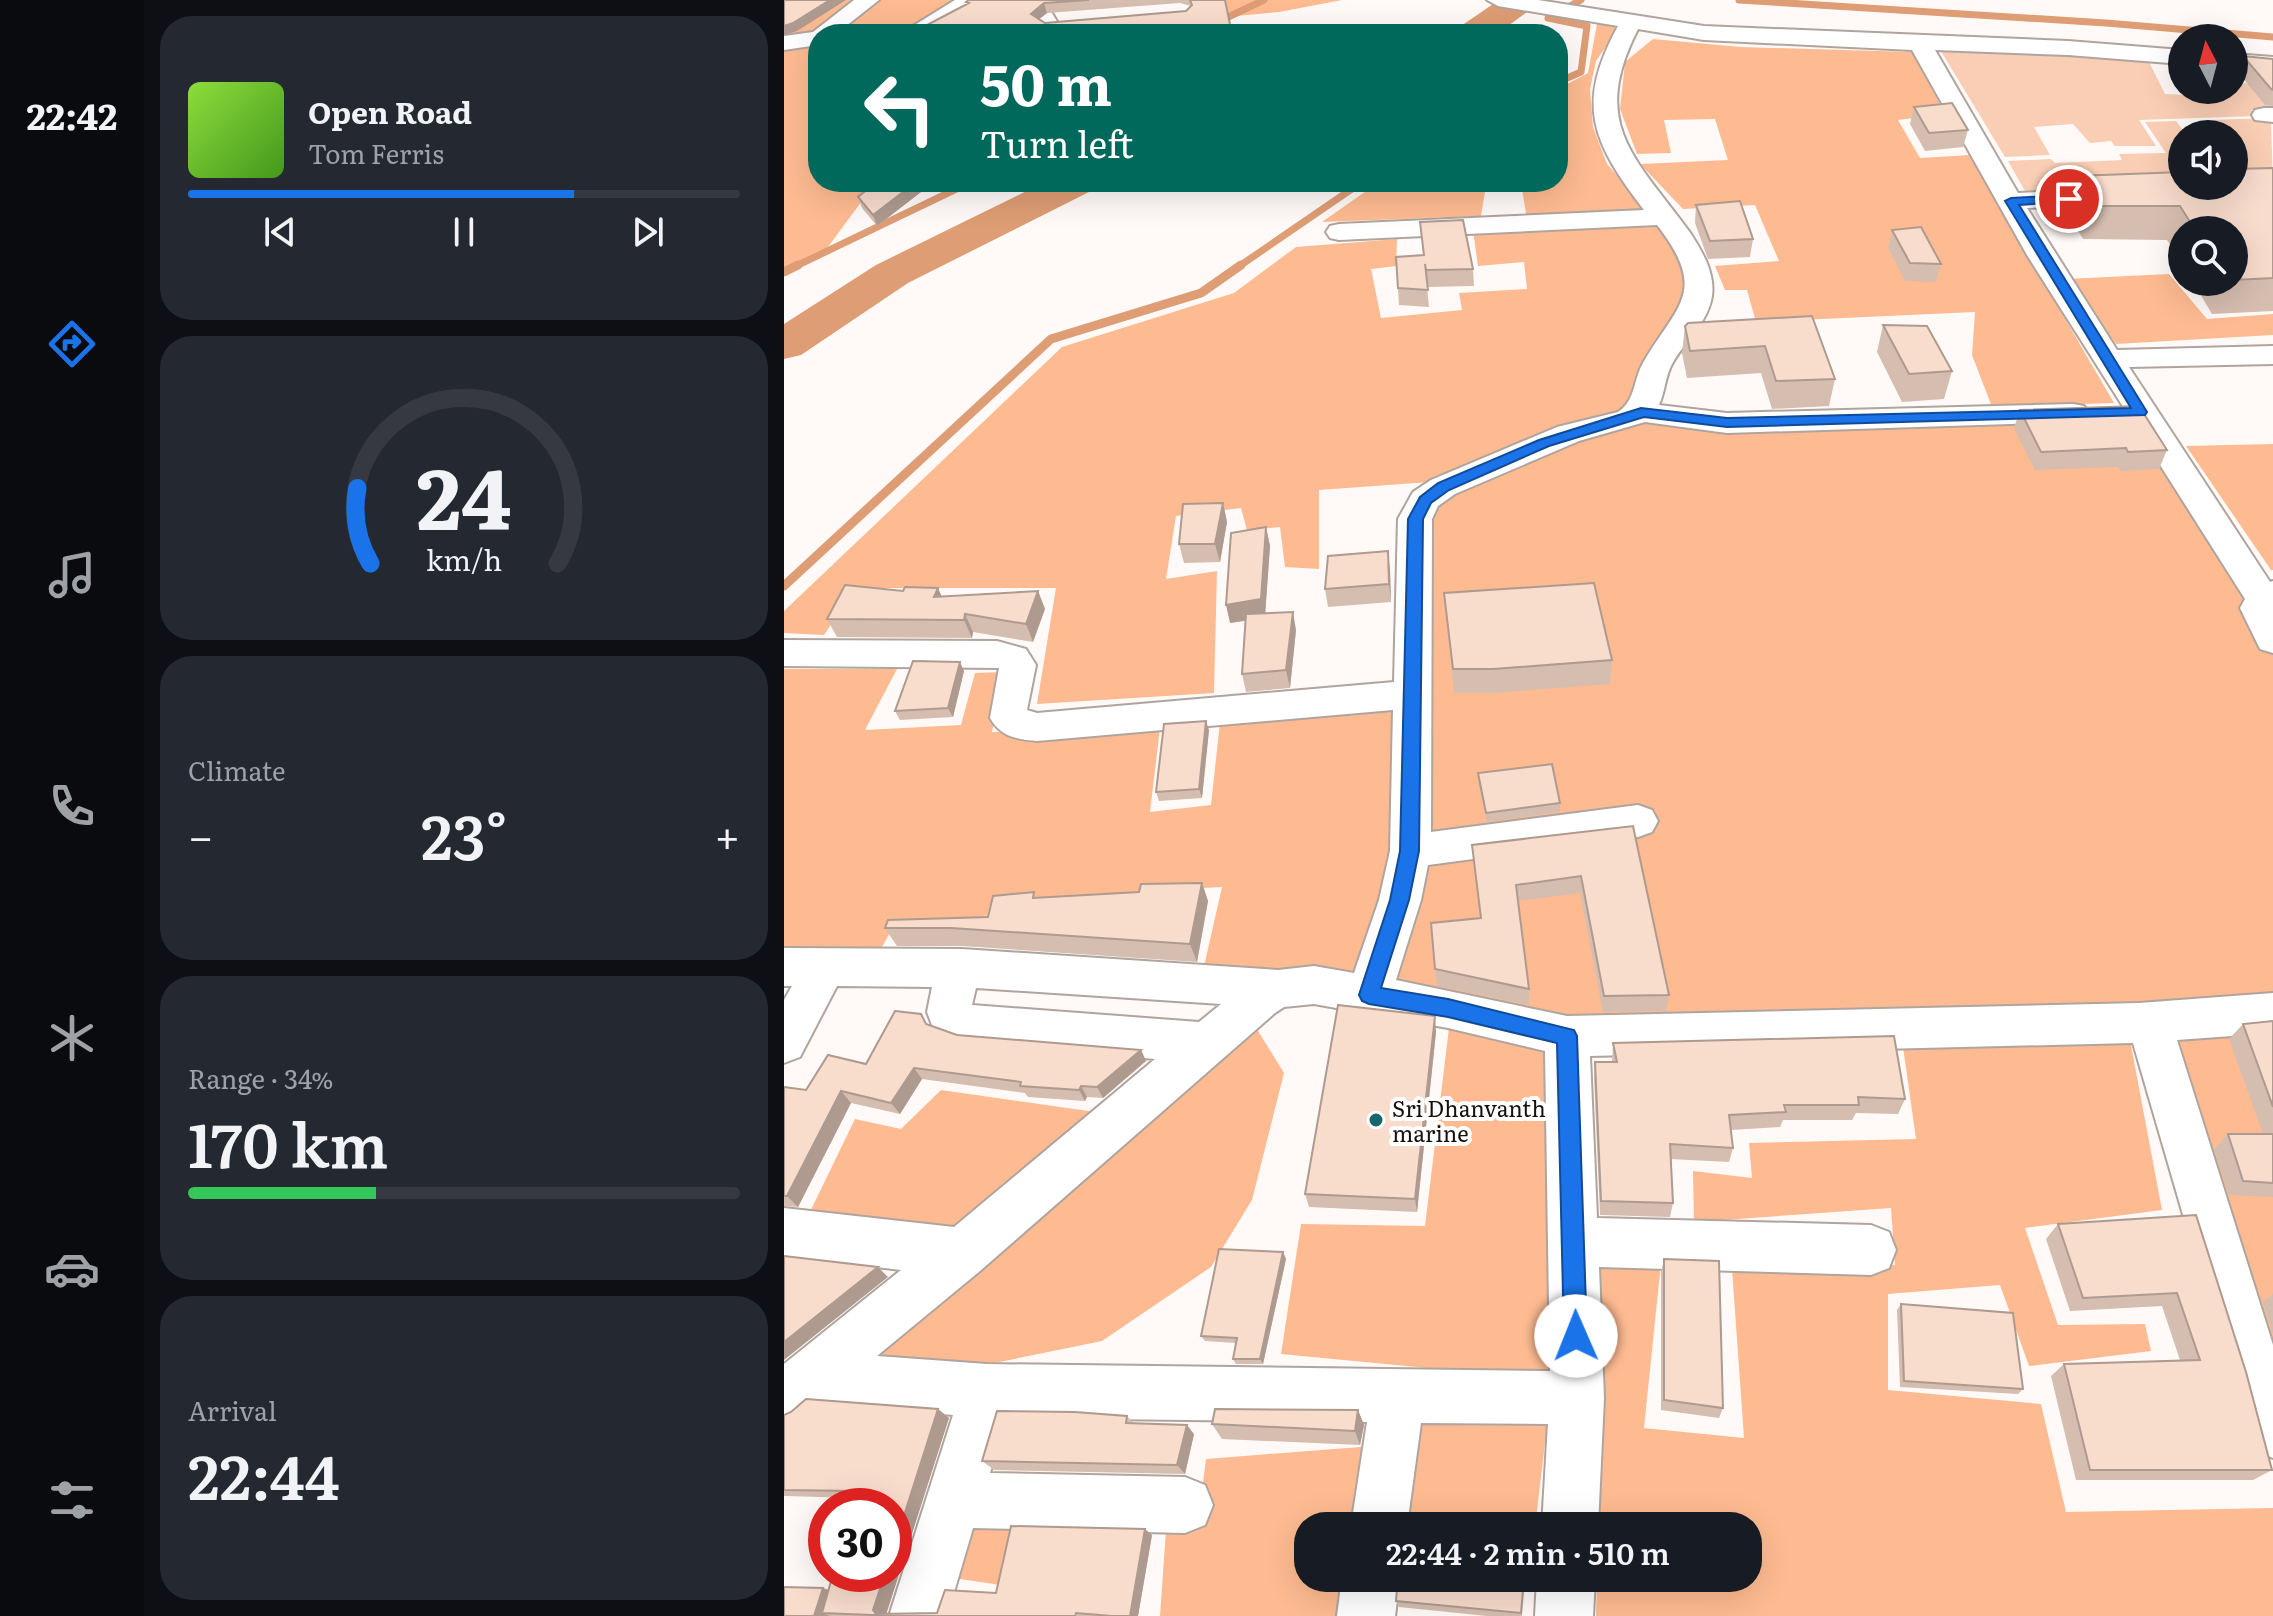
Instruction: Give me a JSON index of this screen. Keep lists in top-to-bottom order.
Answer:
{
  "places": ["Sri Dhanvanth marine"],
  "north": "top",
  "page": {
    "tabs": "22:42",
    "turn": ["50 m", "Turn left"],
    "song": ["Open Road", "Tom Ferris"],
    "tile": [
      "Climate",
      ["Range · 34%", "170 km"],
      ["Arrival", "22:44"]
    ],
    "heat": ["−", "23°", "+"],
    "limit": "30",
    "trip": "22:44 · 2 min · 510 m",
    "gauge": ["24", "km/h"]
  }
}
